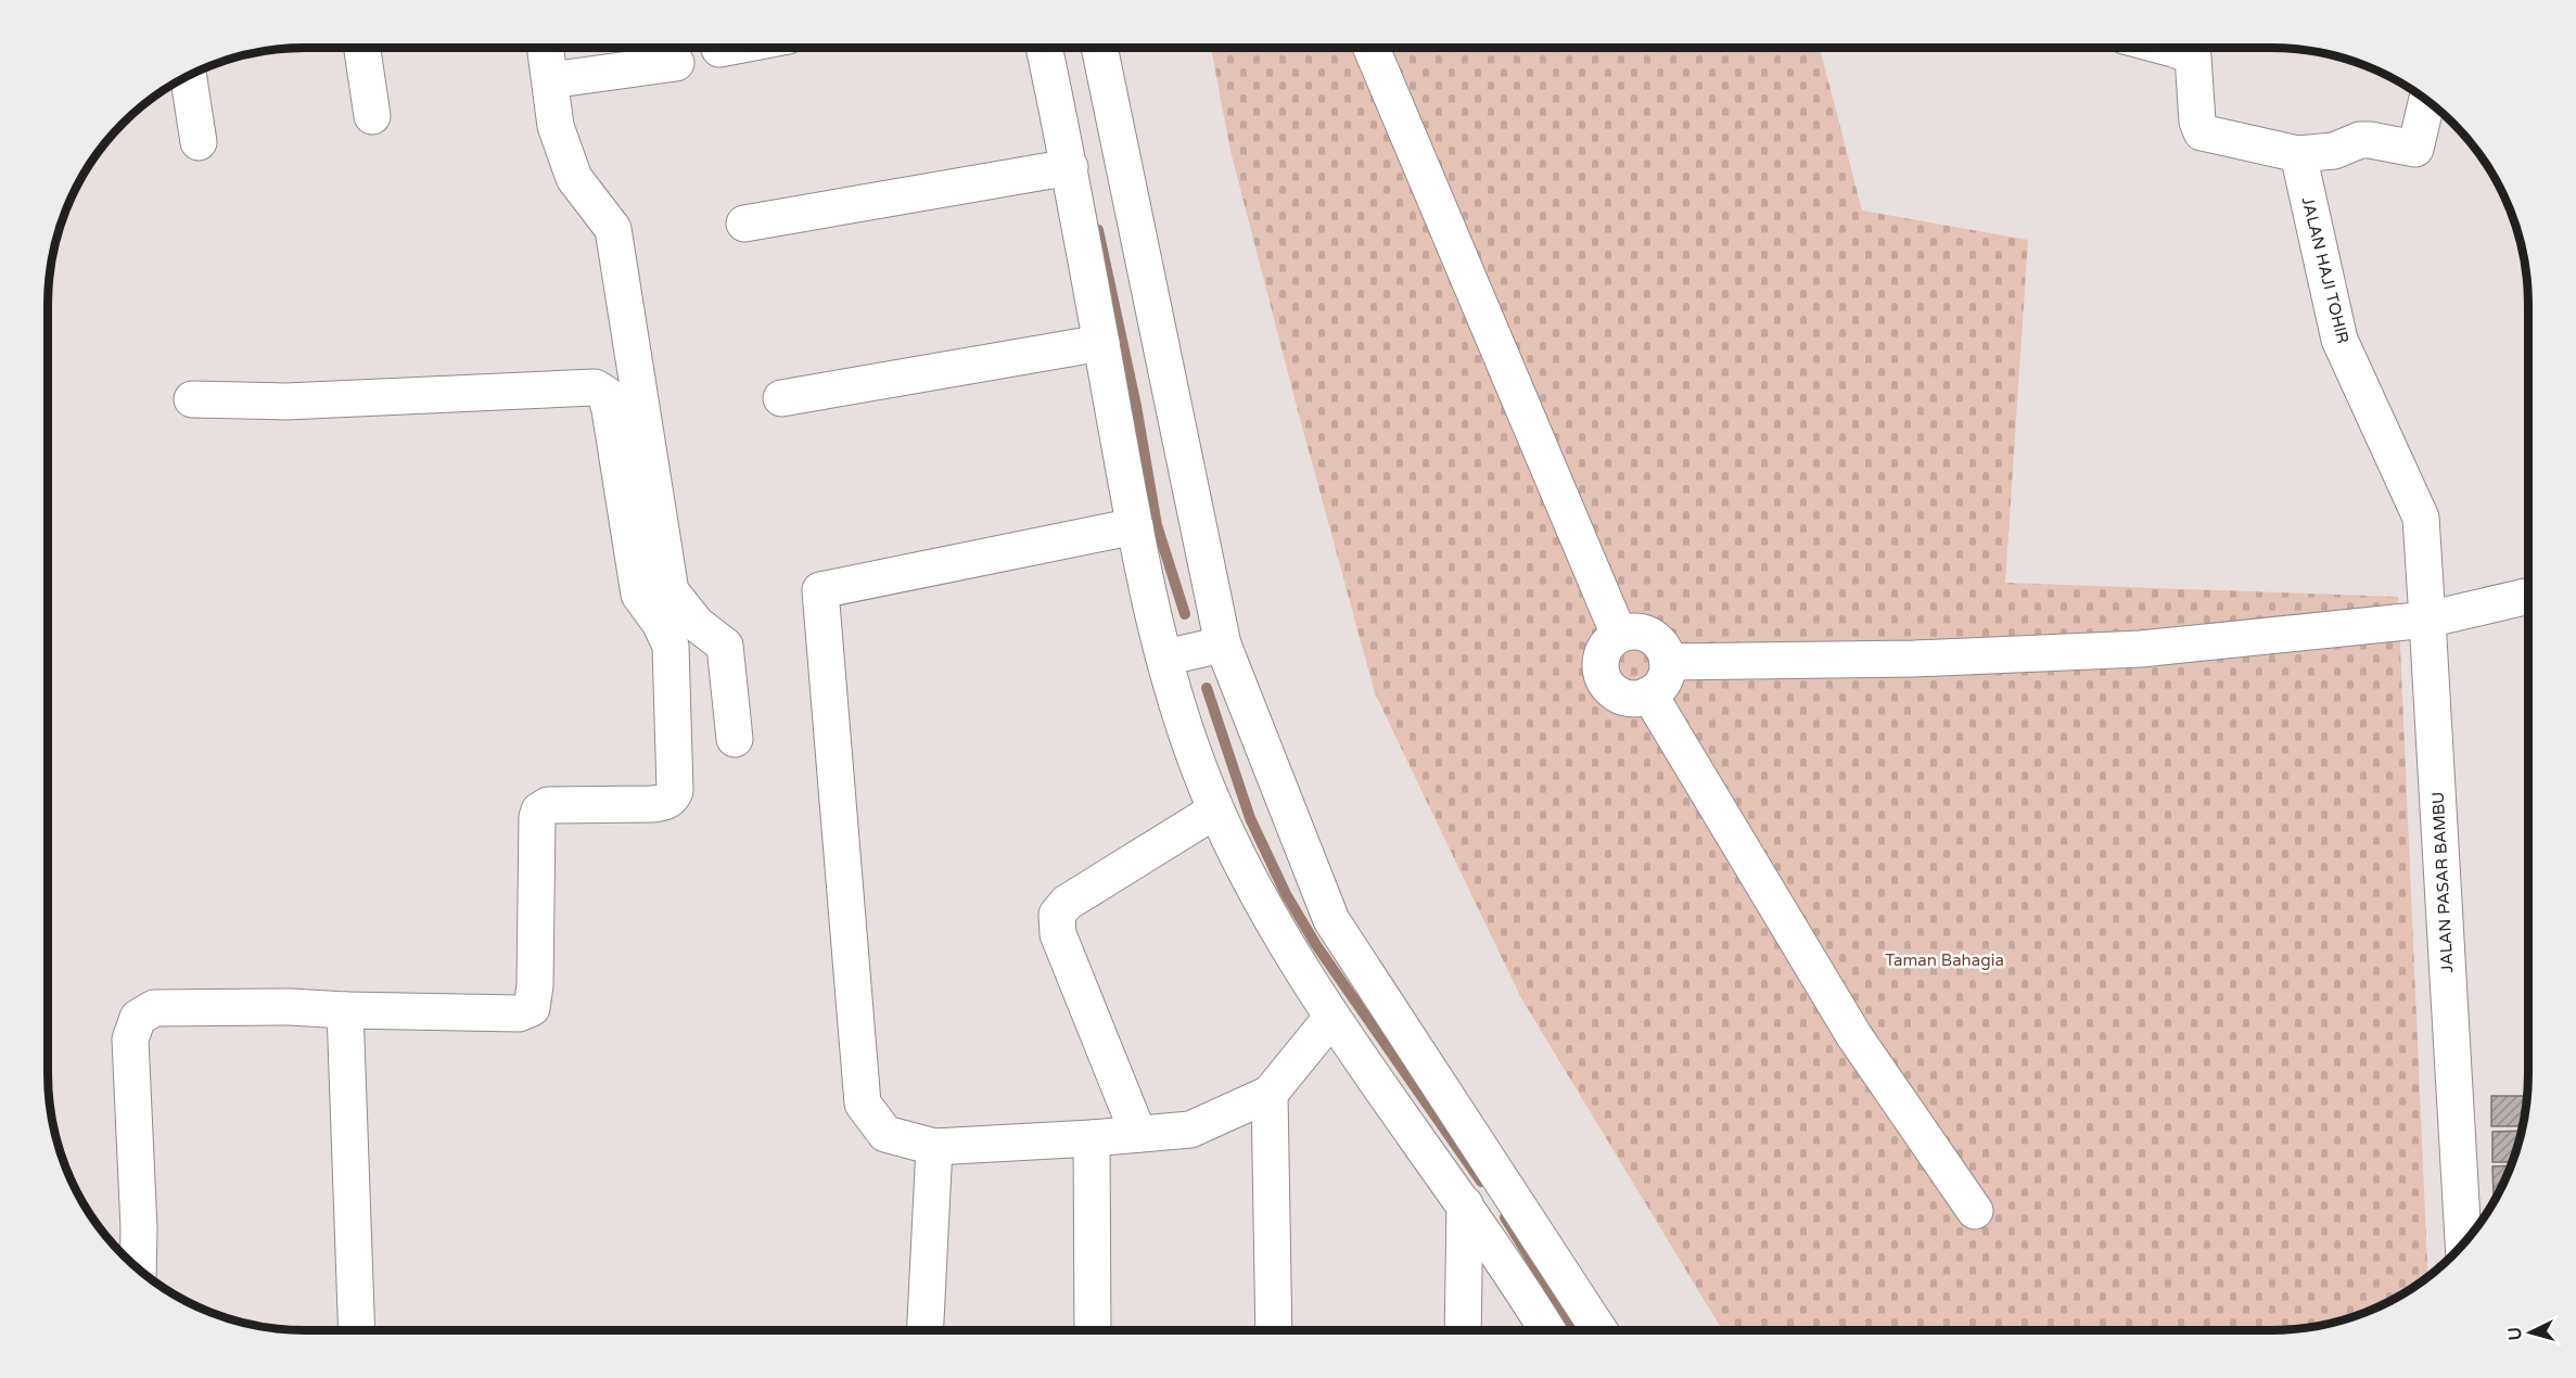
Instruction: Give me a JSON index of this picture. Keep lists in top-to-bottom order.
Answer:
{
  "streets": {
    "street": ["JALAN HAJI TOHIR", "JALAN PASAR BAMBU"]
  },
  "crossings": [
    ["JALAN HAJI TOHIR", "JALAN PASAR BAMBU"]
  ],
  "parks": ["Taman Bahagia"],
  "north": "left"
}
